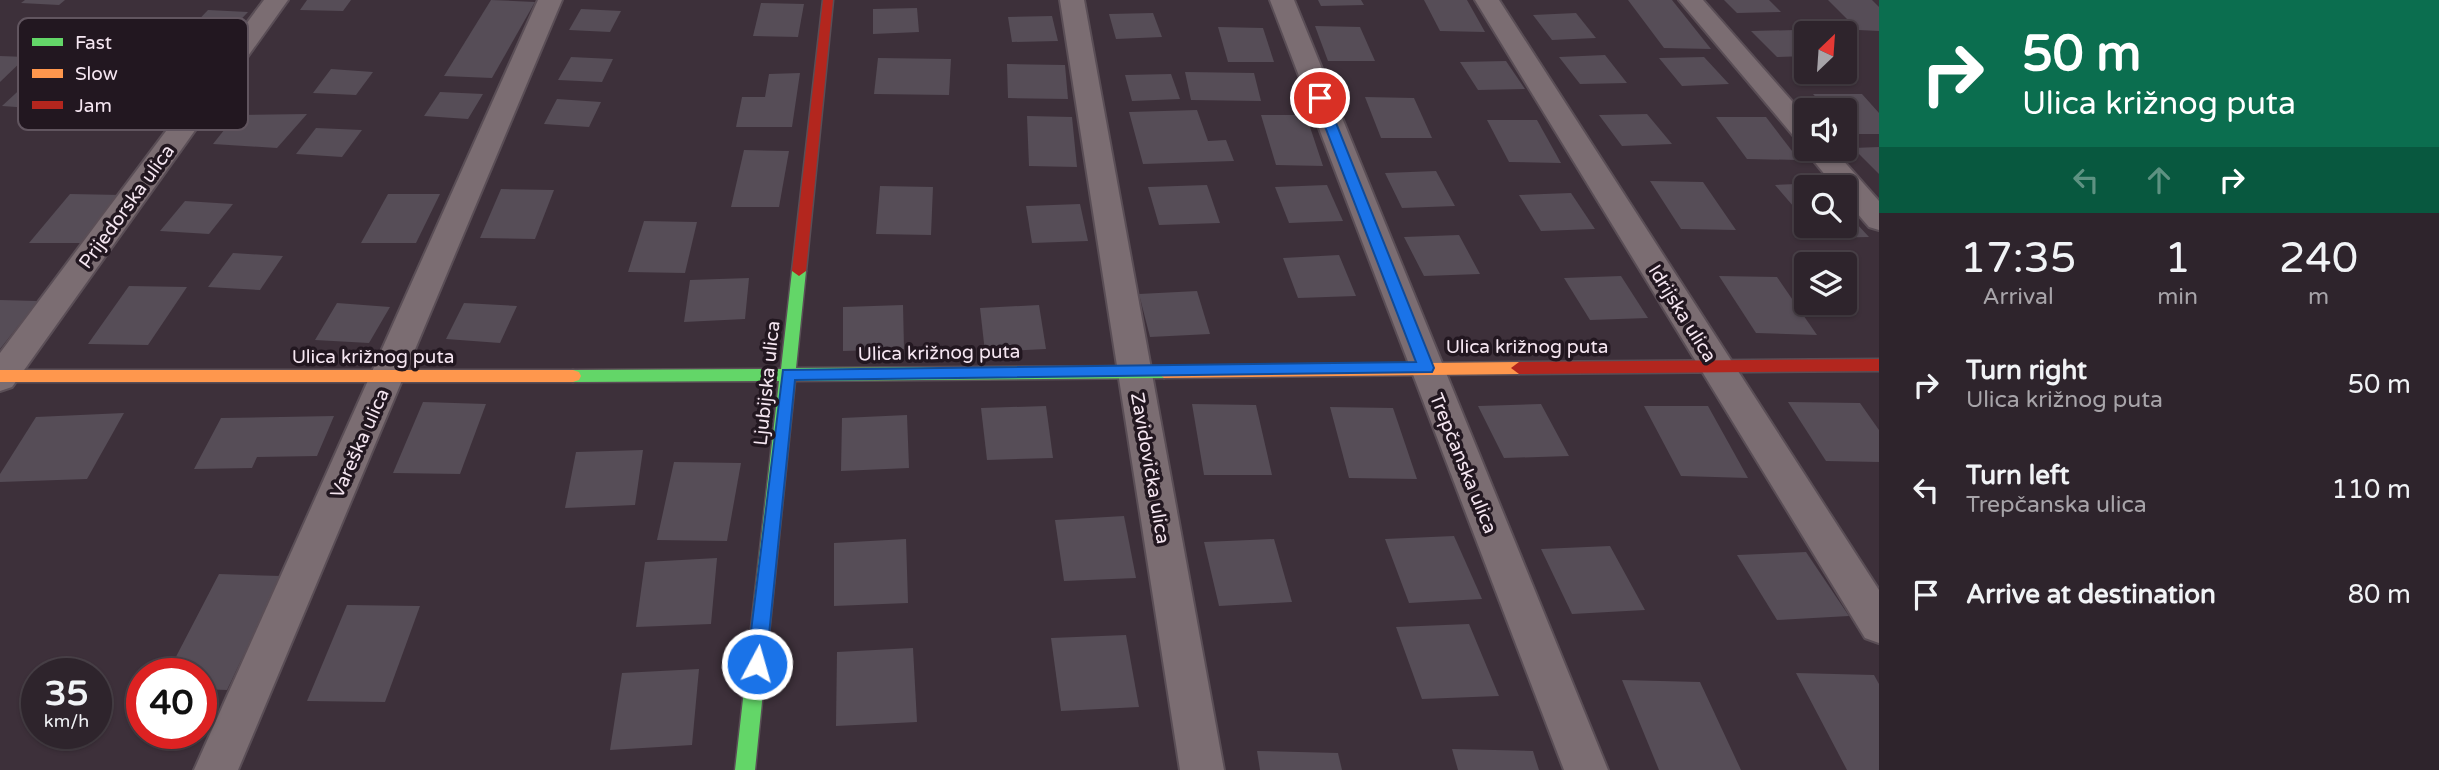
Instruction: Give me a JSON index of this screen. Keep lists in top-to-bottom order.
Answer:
{
  "streets": {
    "street": [
      "Prijedorska ulica",
      "Idrijska ulica",
      "Ulica križnog puta",
      "Ljubijska ulica",
      "Vareška ulica",
      "Trepčanska ulica",
      "Zavidovička ulica"
    ]
  },
  "crossings": [
    ["Prijedorska ulica", "Ulica križnog puta"],
    ["Idrijska ulica", "Ulica križnog puta"],
    ["Ulica križnog puta", "Ljubijska ulica"],
    ["Ulica križnog puta", "Vareška ulica"],
    ["Ulica križnog puta", "Trepčanska ulica"],
    ["Ulica križnog puta", "Zavidovička ulica"]
  ],
  "legend": ["Fast", "Slow", "Jam"],
  "north": "top right",
  "page": {
    "turn": ["50 m", "Ulica križnog puta"],
    "eta": [
      "17:35",
      "Arrival",
      "1",
      "min",
      "240",
      "m"
    ],
    "list": [
      {
        "name": "Turn right",
        "note": "Ulica križnog puta",
        "value": "50 m"
      },
      {
        "name": "Turn left",
        "note": "Trepčanska ulica",
        "value": "110 m"
      },
      {
        "name": "Arrive at destination",
        "value": "80 m"
      }
    ],
    "speed": "35 km/h",
    "limit": "40"
  }
}
